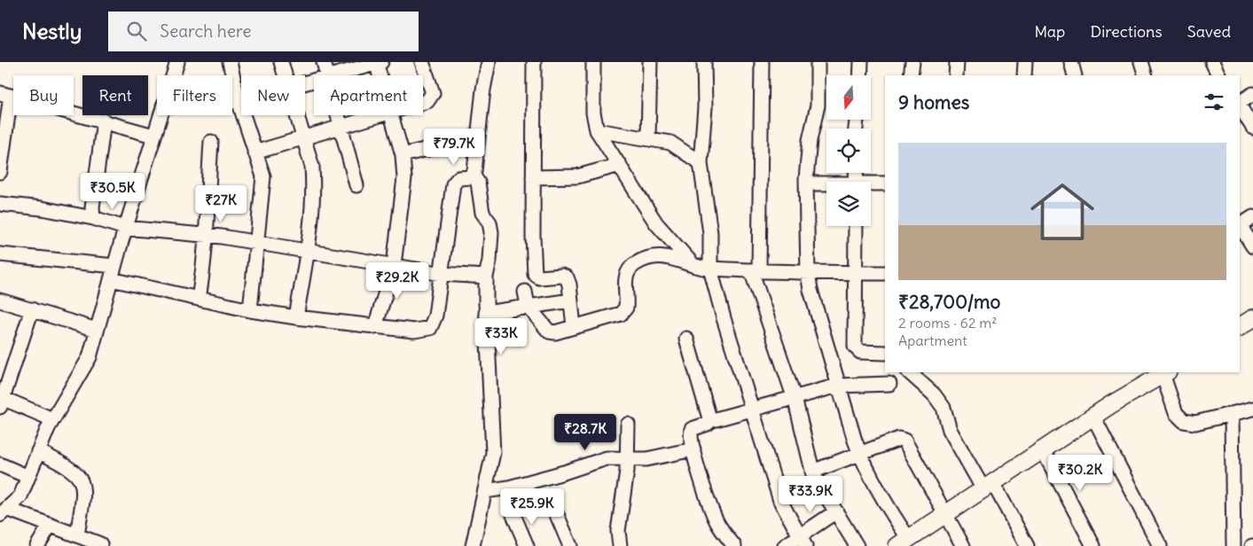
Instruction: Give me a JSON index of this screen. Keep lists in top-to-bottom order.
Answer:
{
  "north": "bottom",
  "page": {
    "header": "Nestly",
    "search": "Search here",
    "nav": ["Map", "Directions", "Saved"],
    "chip": [
      "Buy",
      "Rent",
      "Filters",
      "New",
      "Apartment"
    ],
    "heading": "9 homes",
    "price": [
      "₹79.7K",
      "₹30.5K",
      "₹27K",
      "₹29.2K",
      "₹33K",
      "₹28.7K",
      "₹30.2K",
      "₹33.9K",
      "₹25.9K"
    ],
    "list": [
      {
        "name": "₹28,700/mo",
        "note": "2 rooms · 62 m² · Apartment"
      }
    ]
  }
}
